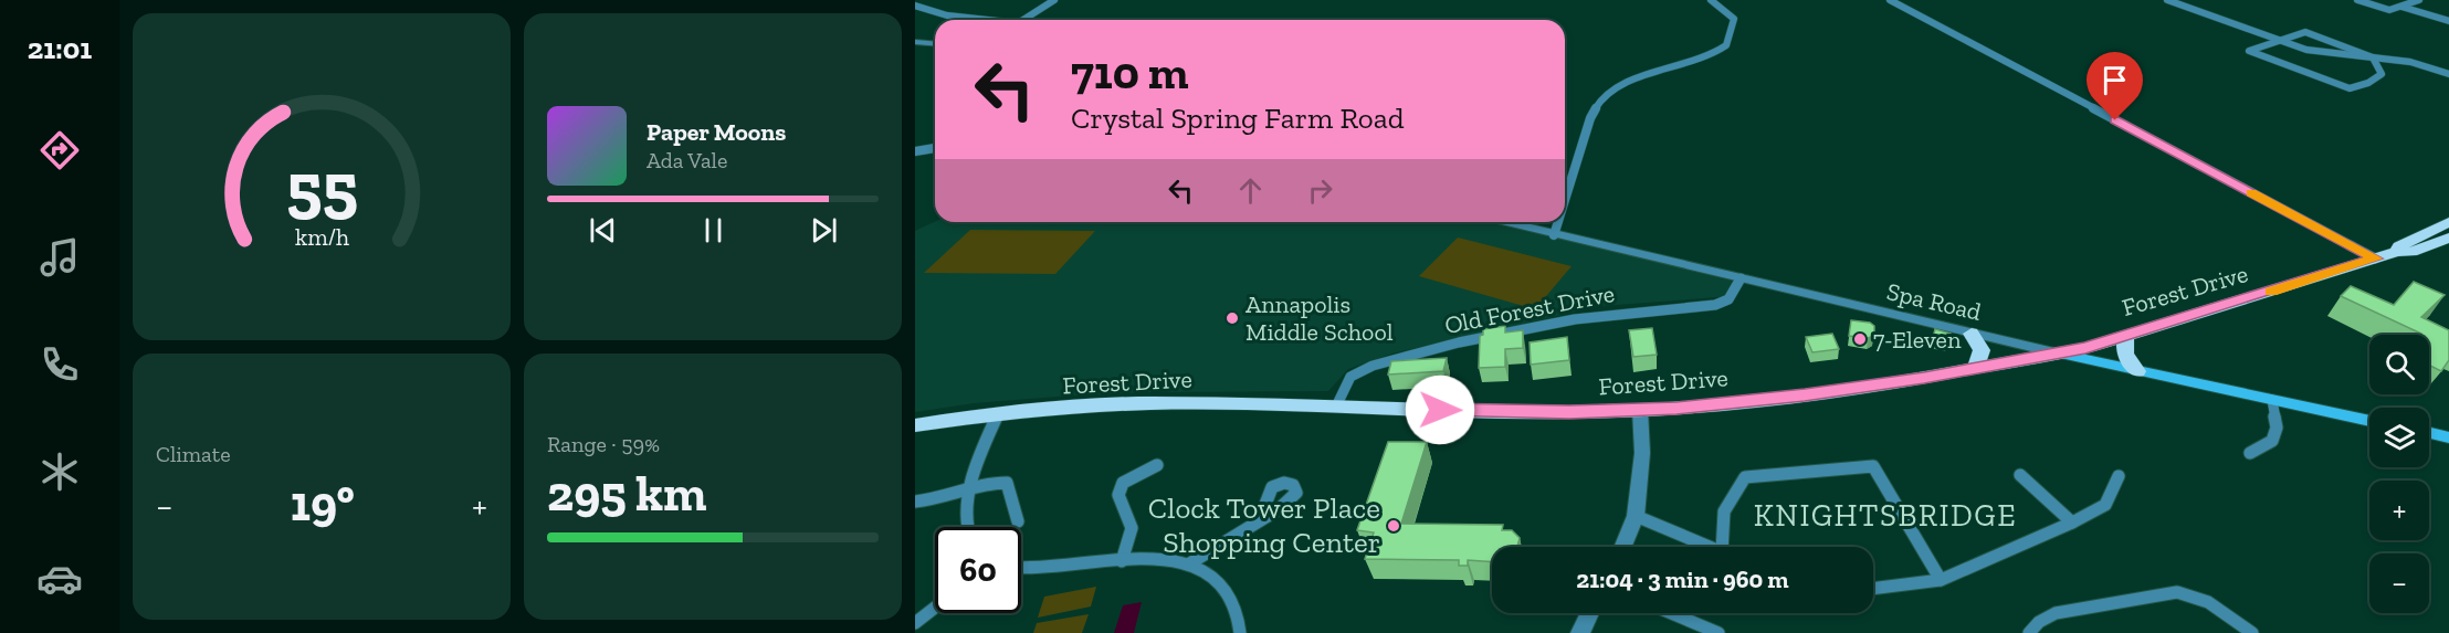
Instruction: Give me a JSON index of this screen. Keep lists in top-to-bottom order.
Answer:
{
  "streets": {
    "main road": ["Forest Drive", "Spa Road"],
    "street": ["Old Forest Drive"]
  },
  "crossings": [
    ["Forest Drive", "Spa Road"],
    ["Forest Drive", "Old Forest Drive"],
    ["Spa Road", "Old Forest Drive"]
  ],
  "districts": ["KNIGHTSBRIDGE"],
  "places": ["Annapolis Middle School", "7-Eleven", "Clock Tower Place Shopping Center"],
  "page": {
    "tabs": "21:01",
    "turn": ["710 m", "Crystal Spring Farm Road"],
    "song": ["Paper Moons", "Ada Vale"],
    "map_buttons": ["+", "−"],
    "tile": [
      "Climate",
      ["Range · 59%", "295 km"]
    ],
    "heat": ["−", "19°", "+"],
    "limit": "60",
    "trip": "21:04 · 3 min · 960 m",
    "gauge": ["55", "km/h"]
  }
}
